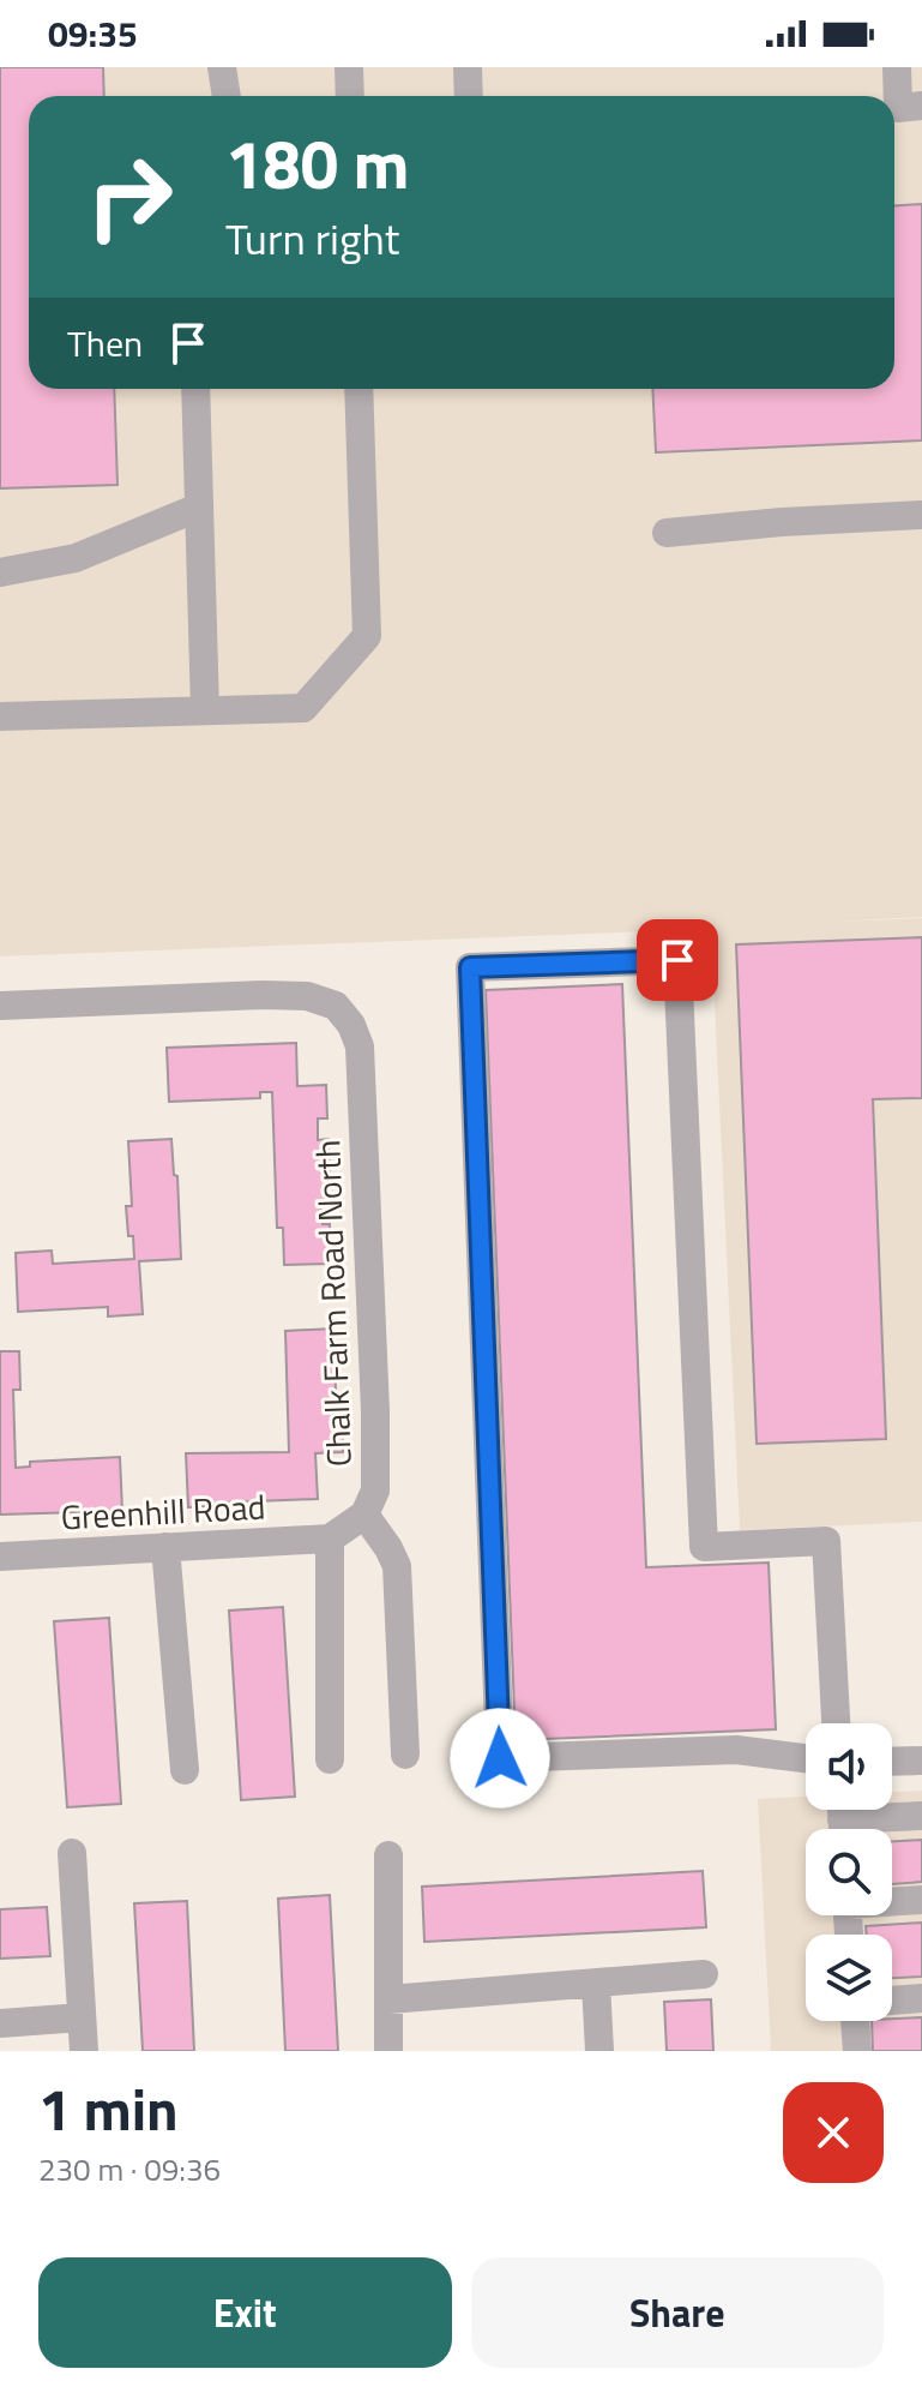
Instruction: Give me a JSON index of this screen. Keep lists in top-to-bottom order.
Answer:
{
  "streets": {
    "street": ["Chalk Farm Road North", "Greenhill Road"]
  },
  "crossings": [
    ["Chalk Farm Road North", "Greenhill Road"]
  ],
  "page": {
    "status": "09:35",
    "turn": ["180 m", "Turn right"],
    "then": "Then",
    "heading": ["1 min", "230 m · 09:36"],
    "buttons": ["Exit", "Share"]
  }
}
